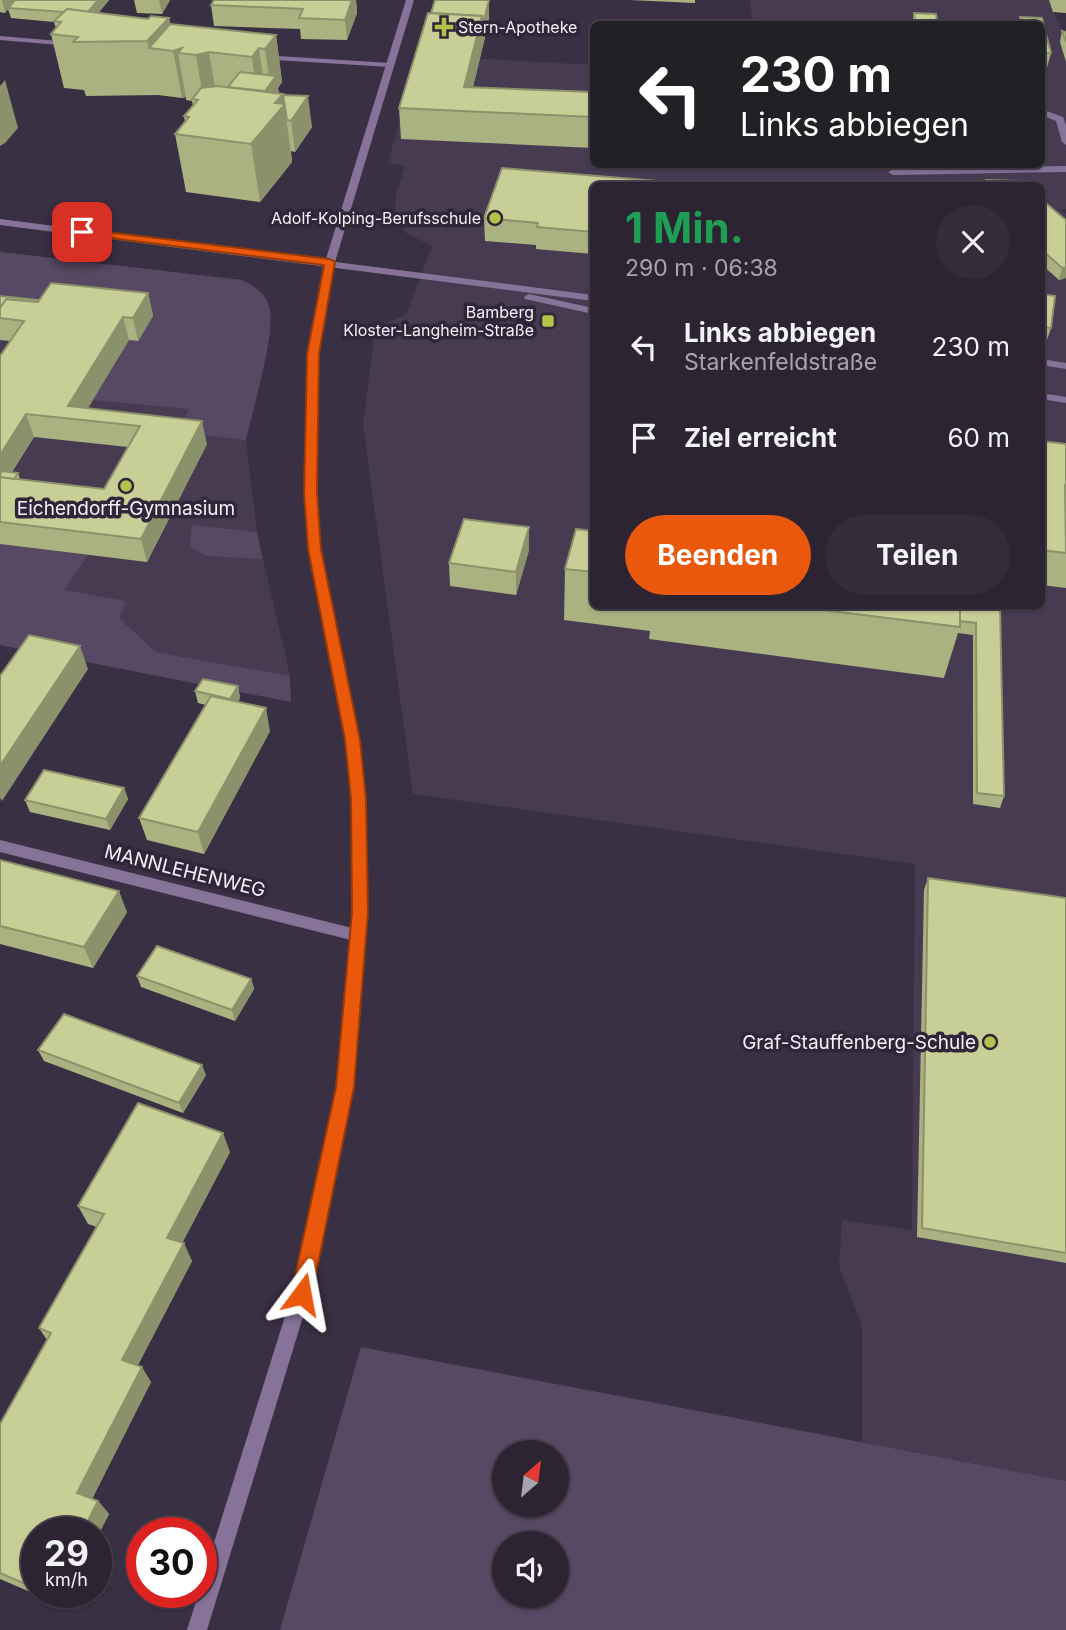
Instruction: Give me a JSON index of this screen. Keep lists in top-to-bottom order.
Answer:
{
  "streets": {
    "street": ["MANNLEHENWEG"]
  },
  "places": {
    "health": ["Stern-Apotheke"],
    "other": ["Adolf-Kolping-Berufsschule", "Eichendorff-Gymnasium", "Graf-Stauffenberg-Schule"],
    "transit": ["Bamberg Kloster-Langheim-Straße"]
  },
  "north": "top right",
  "page": {
    "turn": ["230 m", "Links abbiegen"],
    "heading": ["1 Min.", "290 m · 06:38"],
    "list": [
      {
        "name": "Links abbiegen",
        "note": "Starkenfeldstraße",
        "value": "230 m"
      },
      {
        "name": "Ziel erreicht",
        "value": "60 m"
      }
    ],
    "buttons": ["Beenden", "Teilen"],
    "speed": "29 km/h",
    "limit": "30"
  }
}
